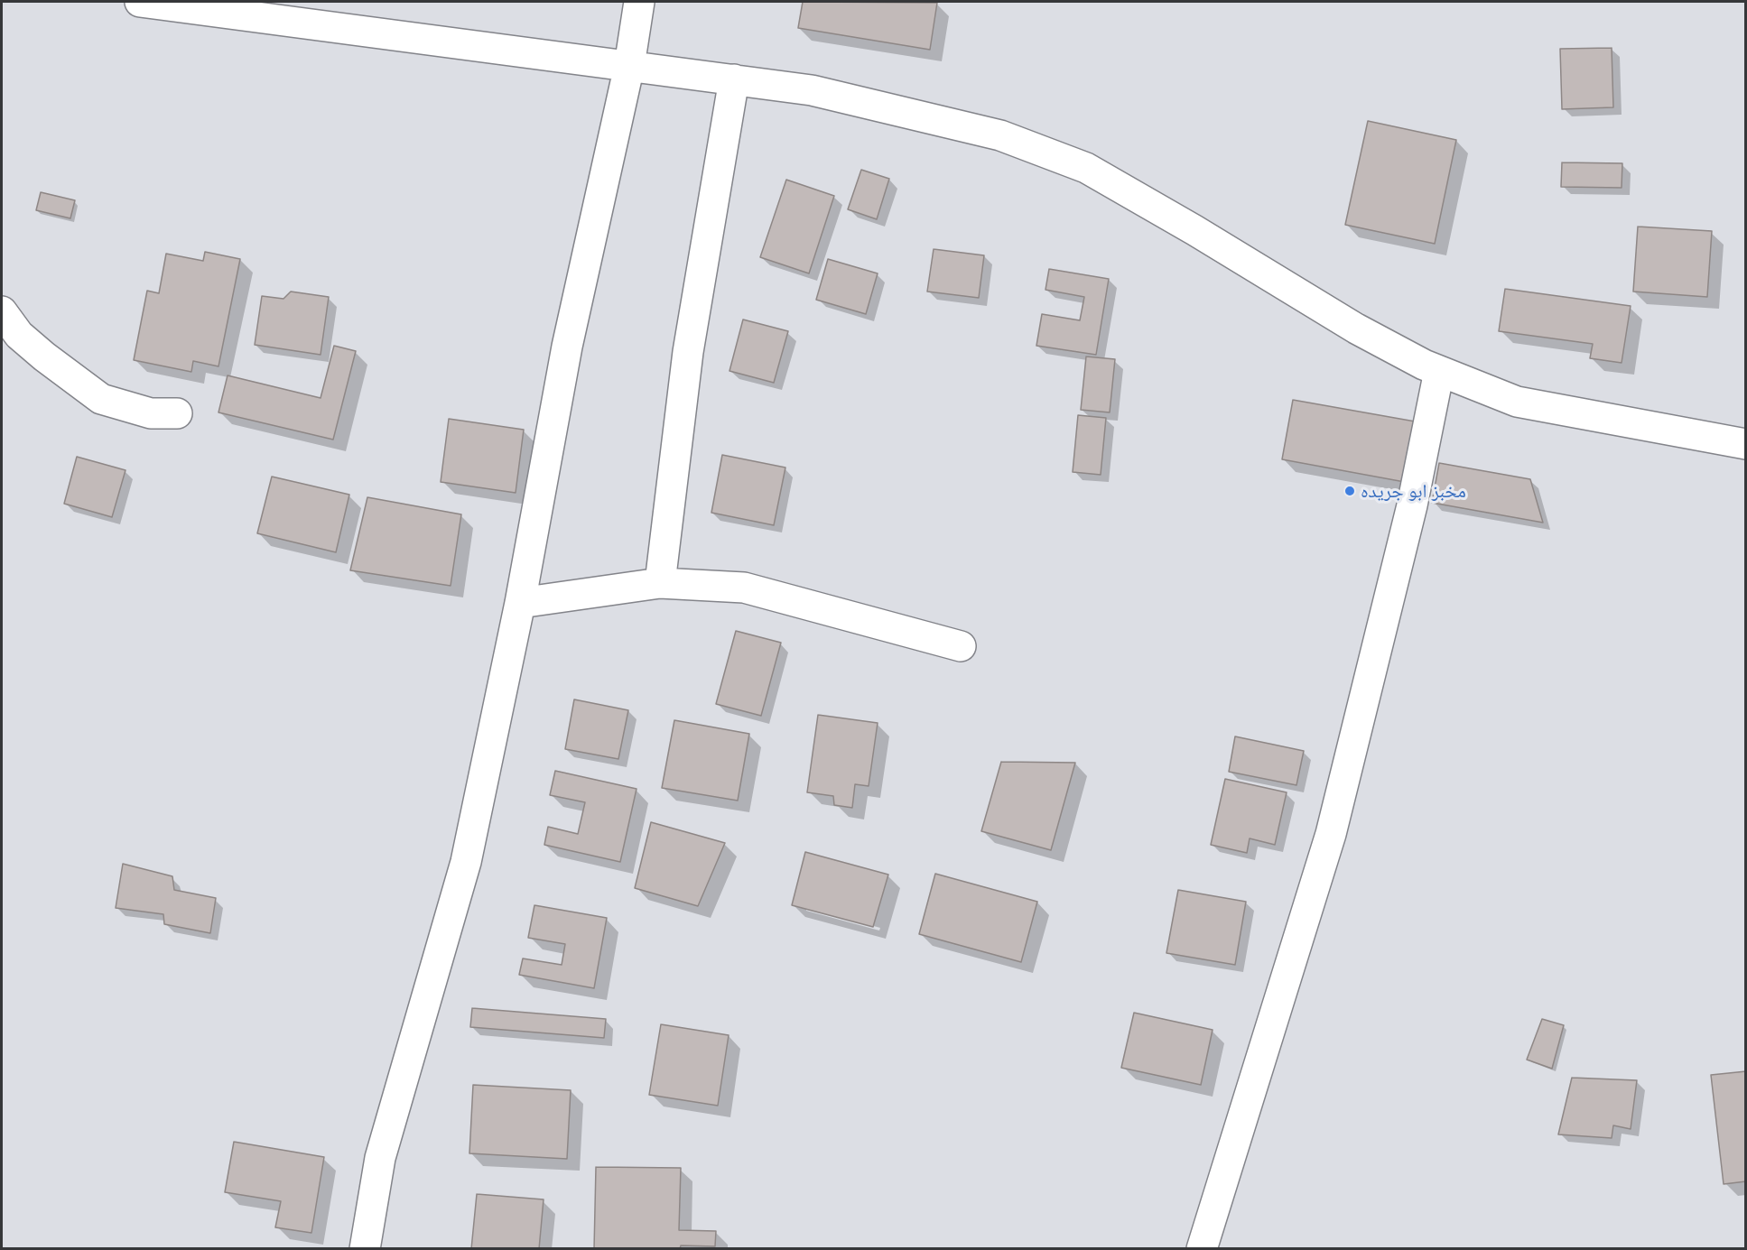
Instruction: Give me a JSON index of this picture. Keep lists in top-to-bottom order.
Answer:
{
  "places": ["مخبز ابو جريده"]
}
